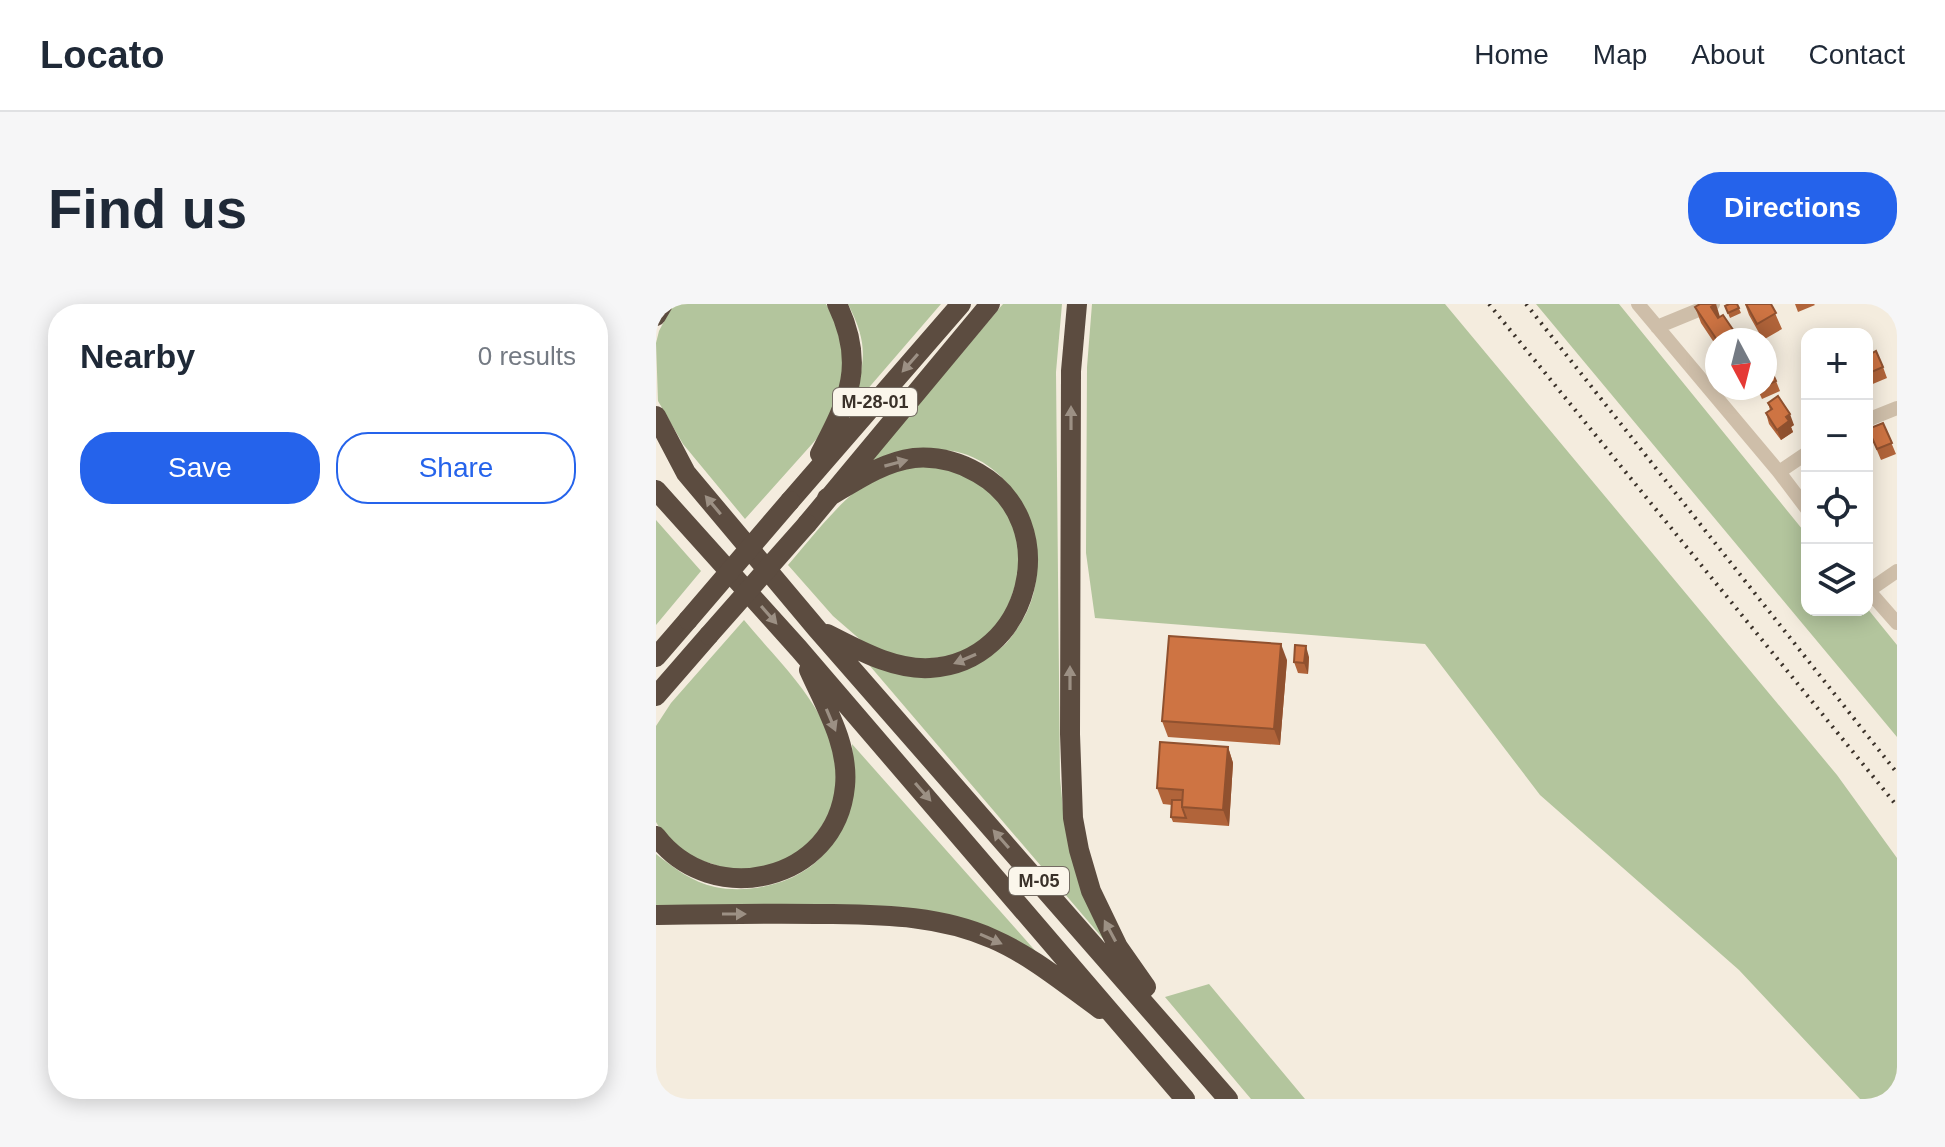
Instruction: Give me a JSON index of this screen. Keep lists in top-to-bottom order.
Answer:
{
  "streets": {
    "highway": ["М-28-01", "М-05"]
  },
  "north": "bottom",
  "page": {
    "header": "Locato",
    "nav": [
      "Home",
      "Map",
      "About",
      "Contact"
    ],
    "buttons": [
      "Directions",
      ["Save", "Share"]
    ],
    "title": "Find us",
    "heading": ["Nearby", "0 results"],
    "map_buttons": ["+", "−"]
  }
}
